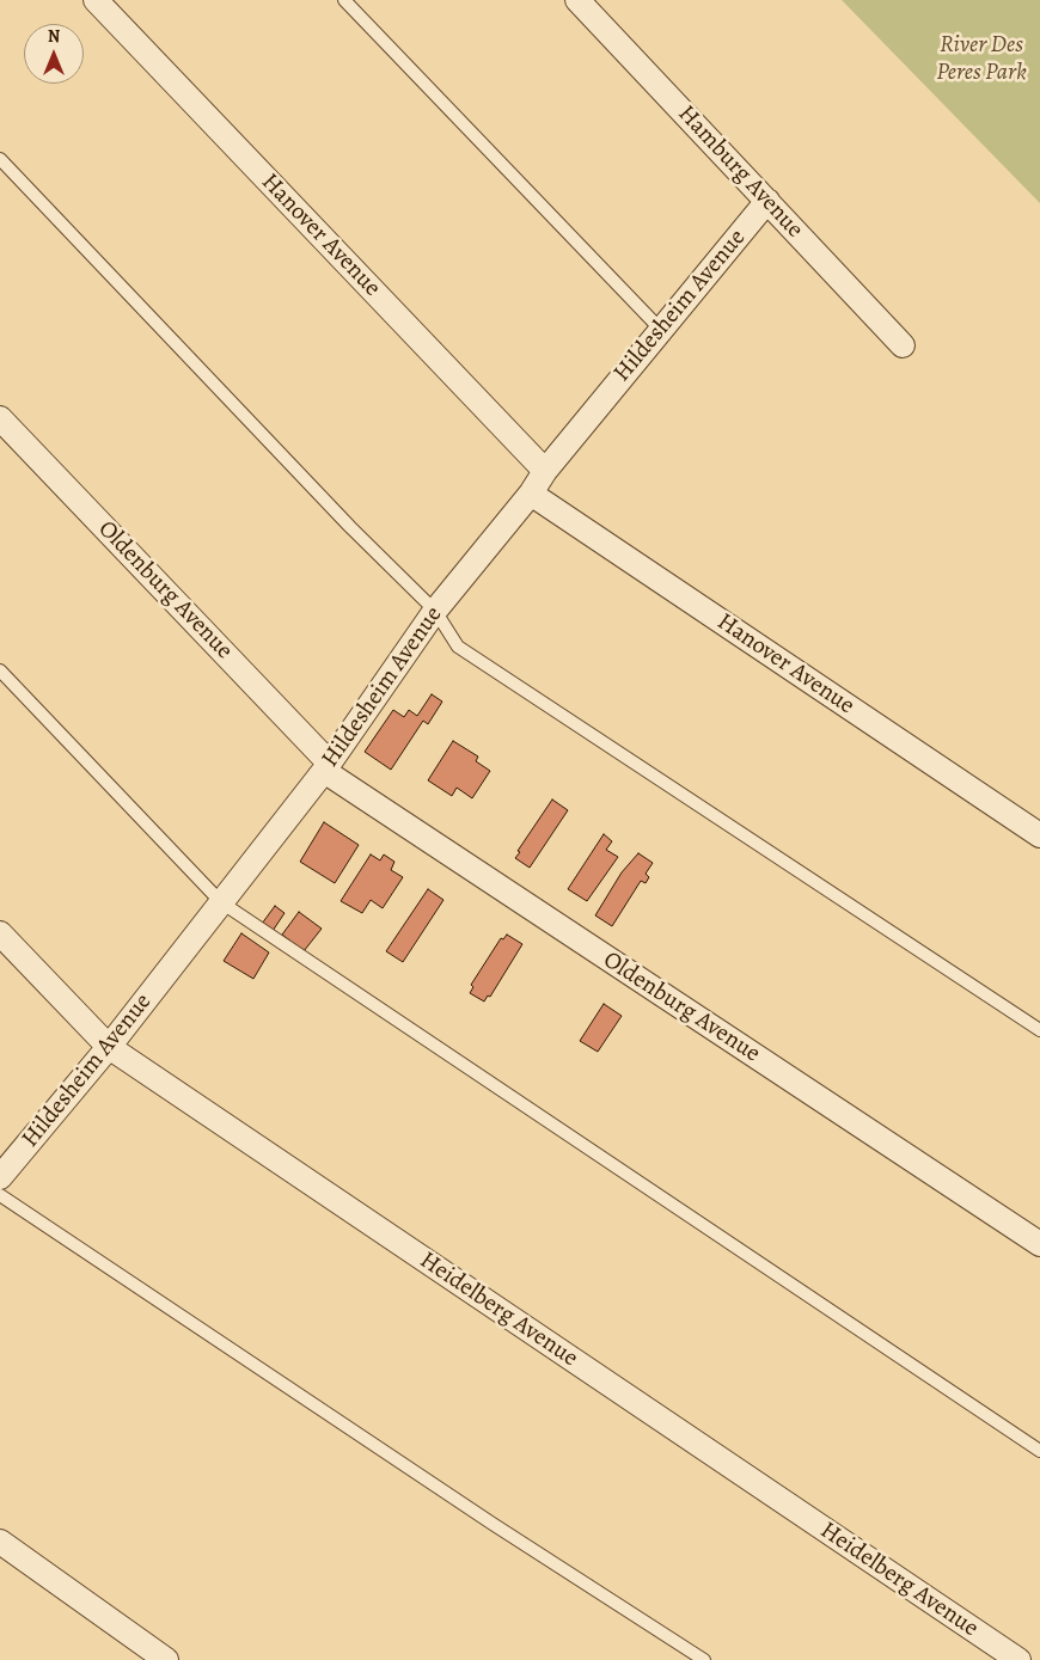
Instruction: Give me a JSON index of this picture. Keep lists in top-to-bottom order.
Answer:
{
  "streets": {
    "street": [
      "Hamburg Avenue",
      "Hanover Avenue",
      "Hildesheim Avenue",
      "Oldenburg Avenue",
      "Heidelberg Avenue"
    ]
  },
  "crossings": [
    ["Hamburg Avenue", "Hildesheim Avenue"],
    ["Hanover Avenue", "Hildesheim Avenue"],
    ["Hildesheim Avenue", "Oldenburg Avenue"],
    ["Hildesheim Avenue", "Heidelberg Avenue"]
  ],
  "parks": ["River Des Peres Park"],
  "north": "top"
}
